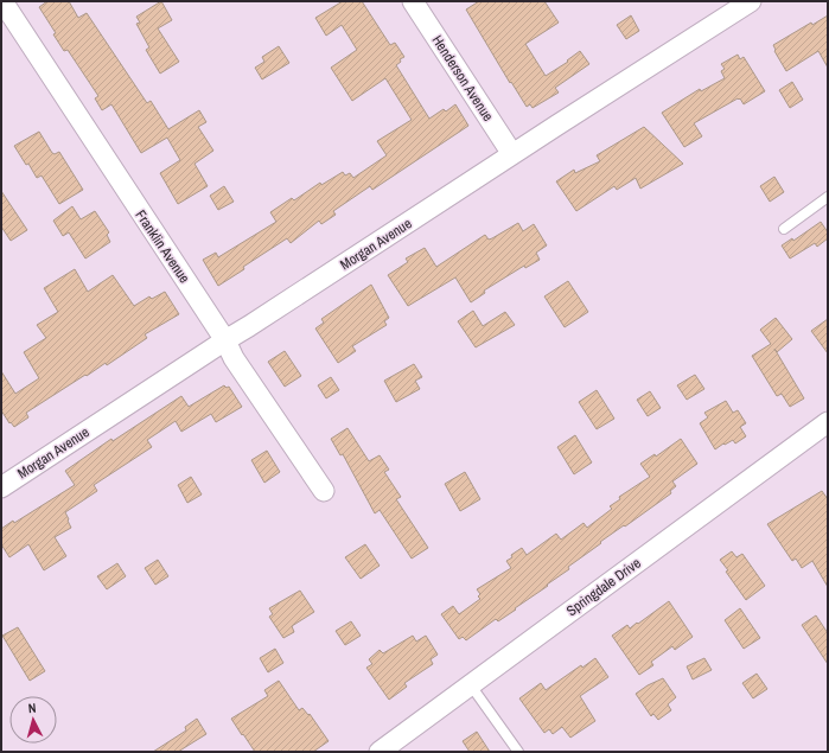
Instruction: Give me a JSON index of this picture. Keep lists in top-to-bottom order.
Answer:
{
  "streets": {
    "street": [
      "Henderson Avenue",
      "Morgan Avenue",
      "Franklin Avenue",
      "Springdale Drive"
    ]
  },
  "crossings": [
    ["Henderson Avenue", "Morgan Avenue"],
    ["Morgan Avenue", "Franklin Avenue"]
  ],
  "north": "top"
}
